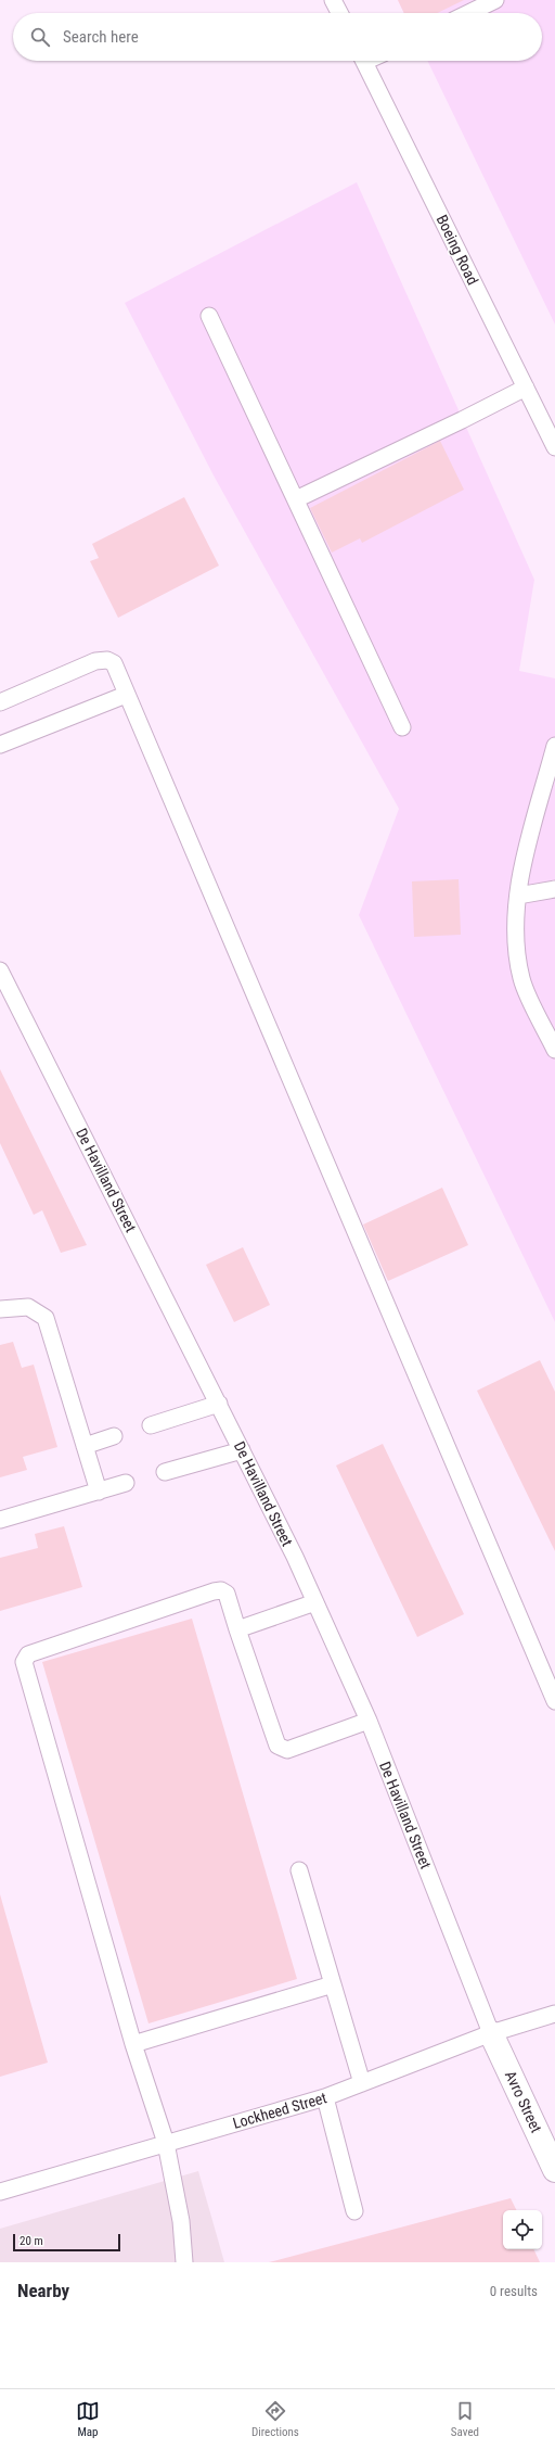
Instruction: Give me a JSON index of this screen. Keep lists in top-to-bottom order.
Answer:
{
  "streets": {
    "street": ["Avro Street"],
    "lane": ["Boeing Road", "De Havilland Street", "Lockheed Street"]
  },
  "crossings": [
    ["De Havilland Street", "Avro Street"],
    ["De Havilland Street", "Lockheed Street"],
    ["Avro Street", "Lockheed Street"]
  ],
  "scale_bar": "20 m",
  "page": {
    "search": "Search here",
    "scale": "20 m",
    "heading": ["Nearby", "0 results"],
    "nav": ["Map", "Directions", "Saved"]
  }
}
